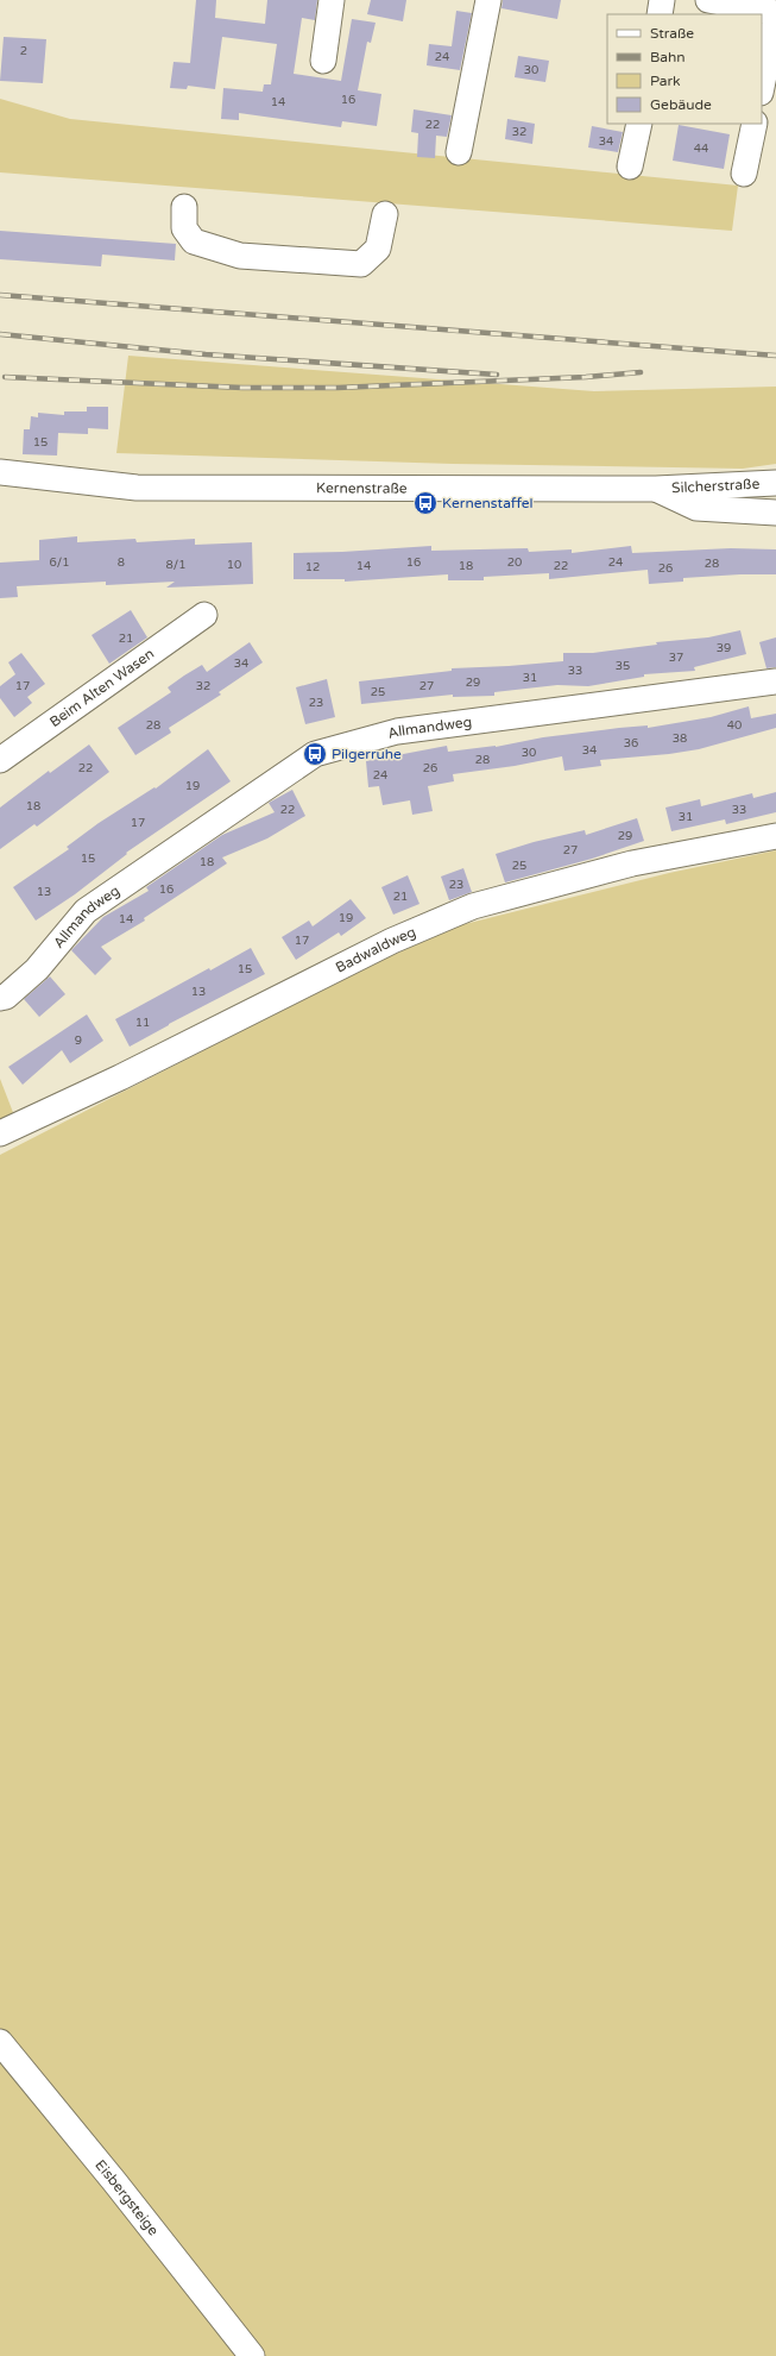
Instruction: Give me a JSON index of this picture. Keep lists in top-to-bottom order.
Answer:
{
  "streets": {
    "street": [
      "Silcherstraße",
      "Kernenstraße",
      "Beim Alten Wasen",
      "Allmandweg",
      "Badwaldweg",
      "Eisbergsteige"
    ]
  },
  "crossings": [
    ["Silcherstraße", "Kernenstraße"]
  ],
  "places": {
    "bus stop": ["Kernenstaffel", "Pilgerruhe"]
  },
  "house_numbers": [
    "2",
    "24",
    "30",
    "16",
    "14",
    "22",
    "32",
    "34",
    "44",
    "15",
    "6/1",
    "8",
    "16",
    "20",
    "24",
    "28",
    "8/1",
    "10",
    "14",
    "18",
    "22",
    "12",
    "26",
    "21",
    "39",
    "37",
    "34",
    "35",
    "33",
    "31",
    "29",
    "17",
    "32",
    "27",
    "25",
    "23",
    "28",
    "40",
    "38",
    "36",
    "34",
    "30",
    "28",
    "22",
    "26",
    "24",
    "19",
    "18",
    "22",
    "33",
    "31",
    "17",
    "29",
    "27",
    "15",
    "18",
    "25",
    "23",
    "16",
    "13",
    "21",
    "19",
    "14",
    "17",
    "15",
    "13",
    "11",
    "9"
  ],
  "legend": [
    "Straße",
    "Bahn",
    "Park",
    "Gebäude"
  ]
}
